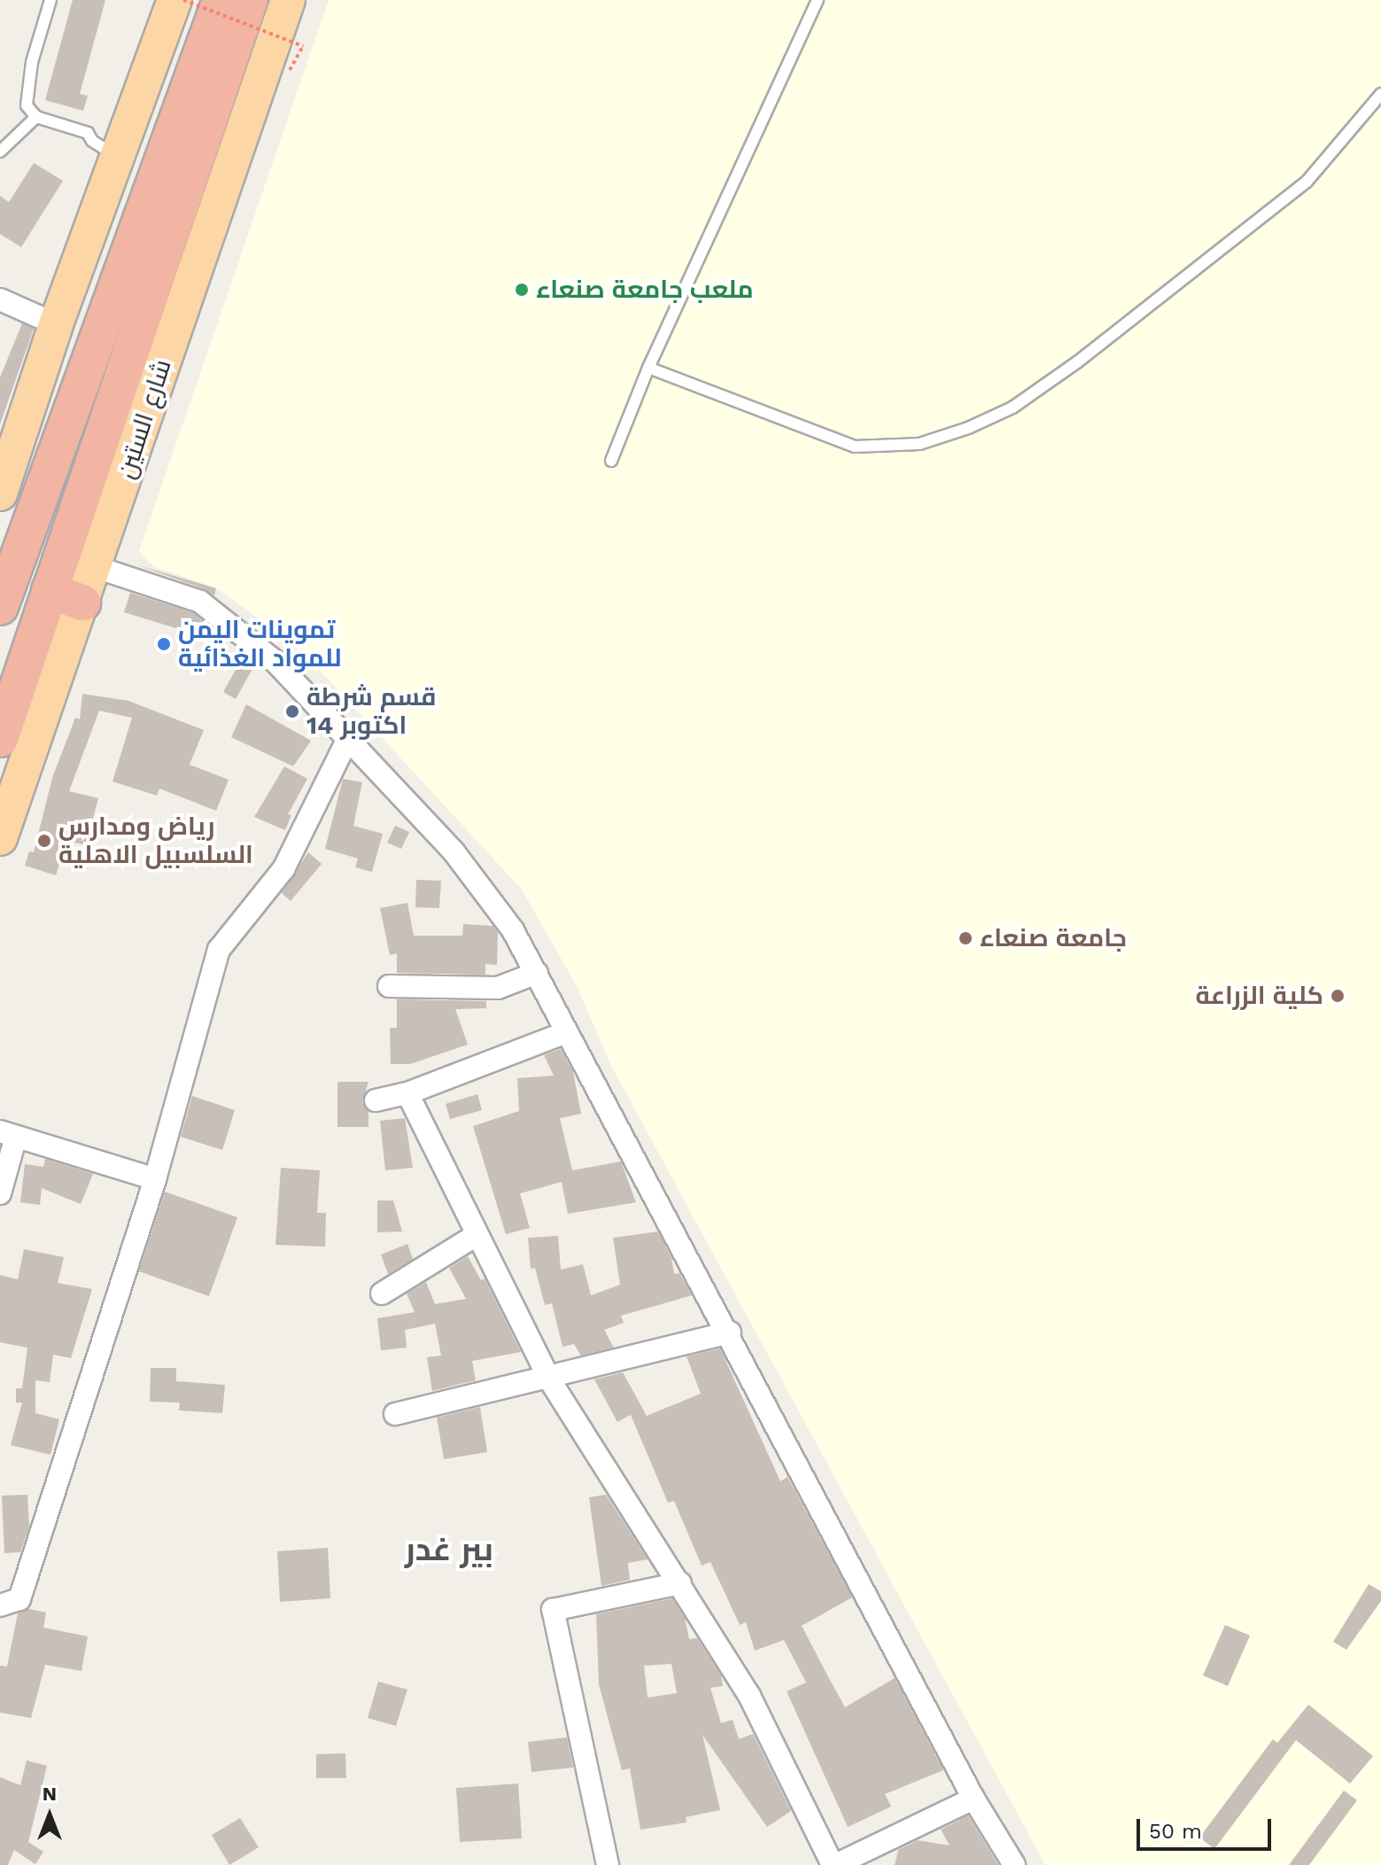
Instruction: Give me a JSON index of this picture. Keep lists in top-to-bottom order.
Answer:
{
  "streets": {
    "highway": ["شارع الستين"]
  },
  "districts": ["بير غدر"],
  "places": [
    "ملعب جامعة صنعاء",
    "تموينات اليمن للمواد الغذائية",
    "قسم شرطة 14 اكتوبر",
    "رياض ومدارس السلسبيل الاهلية",
    "جامعة صنعاء",
    "كلية الزراعة"
  ],
  "scale_bar": "50 m",
  "north": "top"
}
